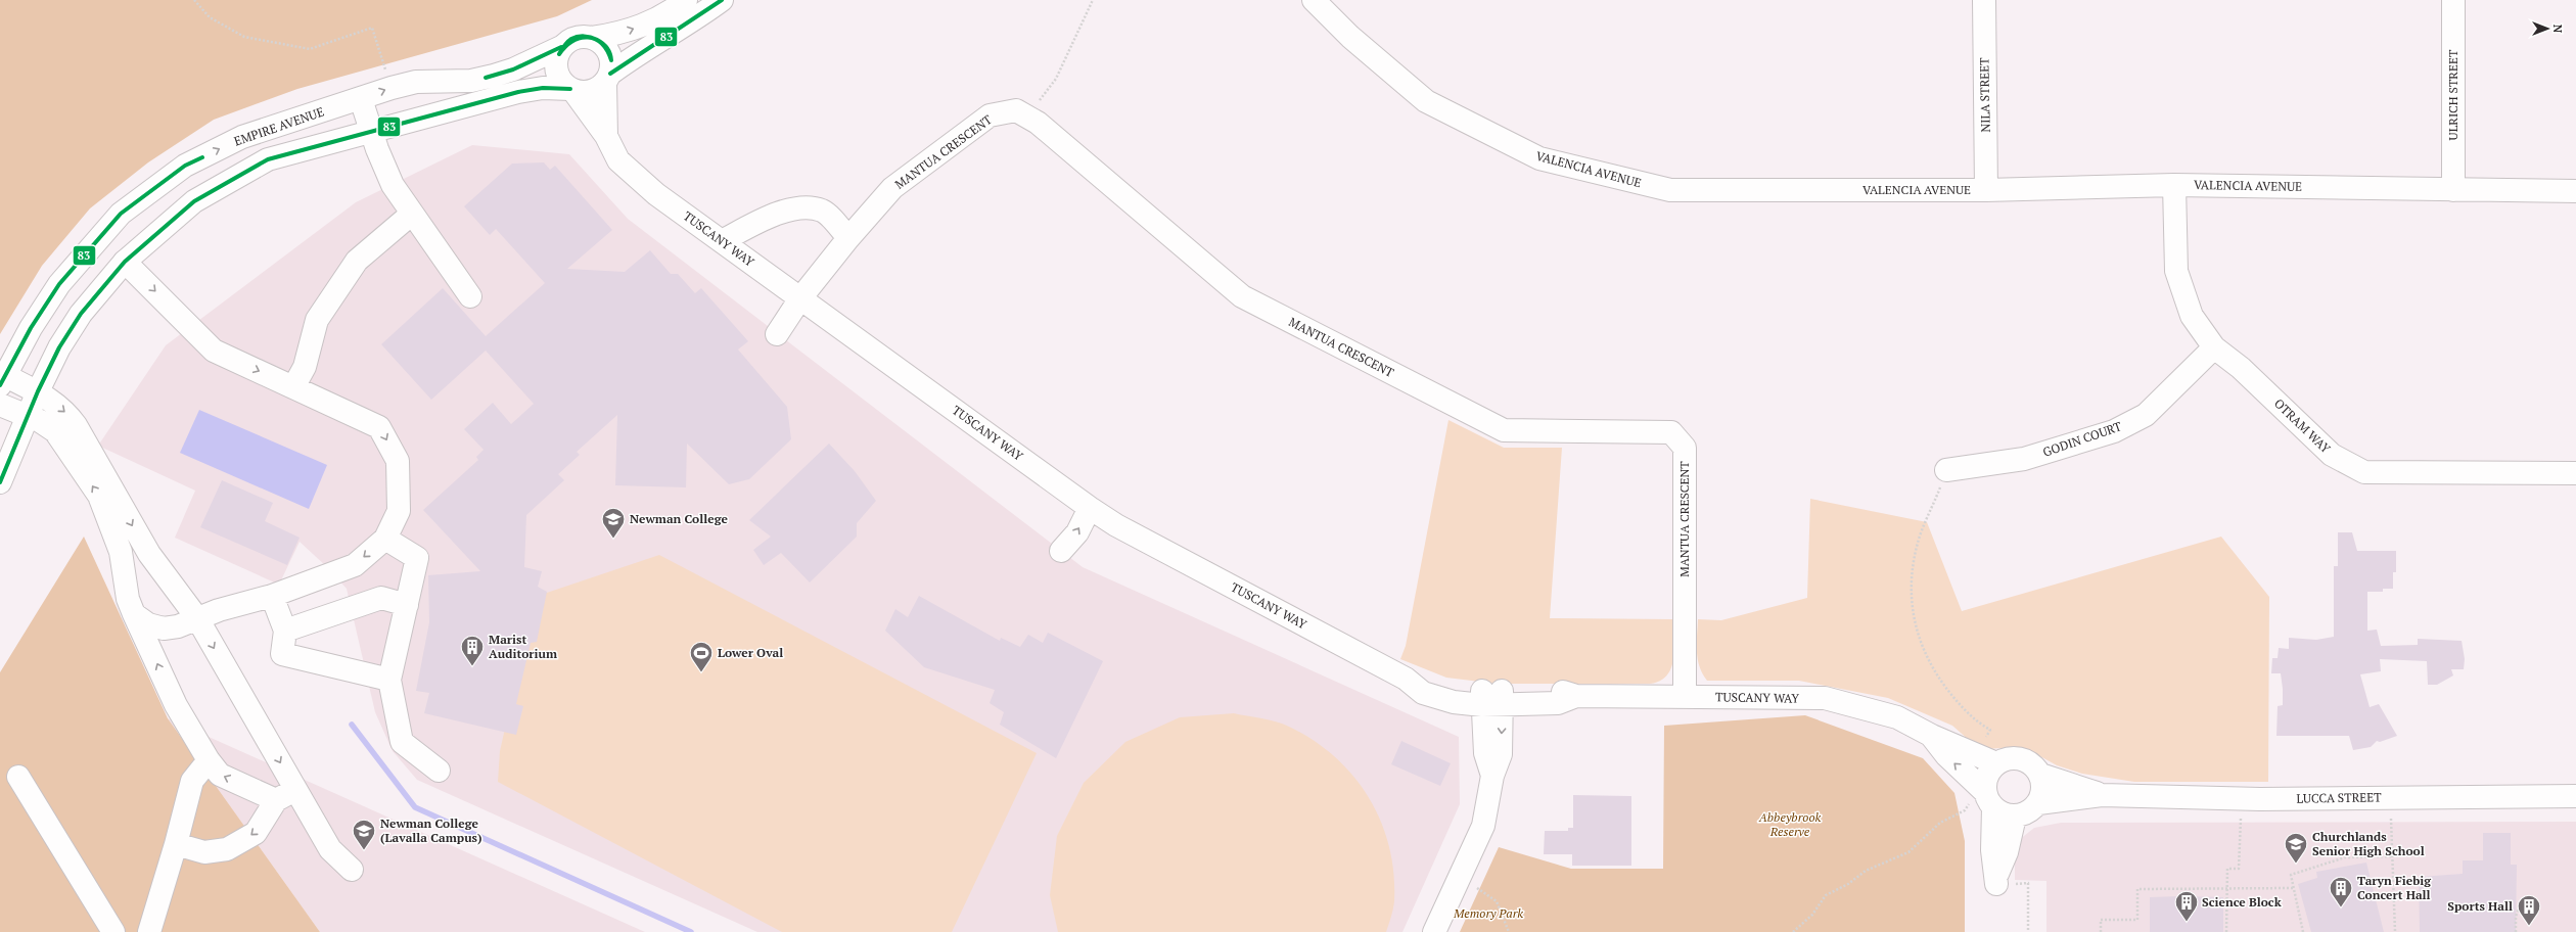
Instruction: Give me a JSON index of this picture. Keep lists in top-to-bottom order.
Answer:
{
  "streets": {
    "street": [
      "NILA STREET",
      "ULRICH STREET",
      "EMPIRE AVENUE",
      "MANTUA CRESCENT",
      "VALENCIA AVENUE",
      "TUSCANY WAY",
      "OTRAM WAY",
      "GODIN COURT",
      "LUCCA STREET"
    ]
  },
  "crossings": [
    ["NILA STREET", "VALENCIA AVENUE"],
    ["ULRICH STREET", "VALENCIA AVENUE"],
    ["EMPIRE AVENUE", "TUSCANY WAY"],
    ["MANTUA CRESCENT", "TUSCANY WAY"],
    ["VALENCIA AVENUE", "OTRAM WAY"],
    ["TUSCANY WAY", "LUCCA STREET"],
    ["OTRAM WAY", "GODIN COURT"]
  ],
  "parks": ["Abbeybrook Reserve", "Memory Park"],
  "places": {
    "school or university": ["Newman College", "Newman College (Lavalla Campus)", "Churchlands Senior High School"],
    "building": [
      "Marist Auditorium",
      "Taryn Fiebig Concert Hall",
      "Science Block",
      "Sports Hall"
    ],
    "sports": ["Lower Oval"]
  },
  "lines": ["transit line 83"],
  "north": "right"
}
